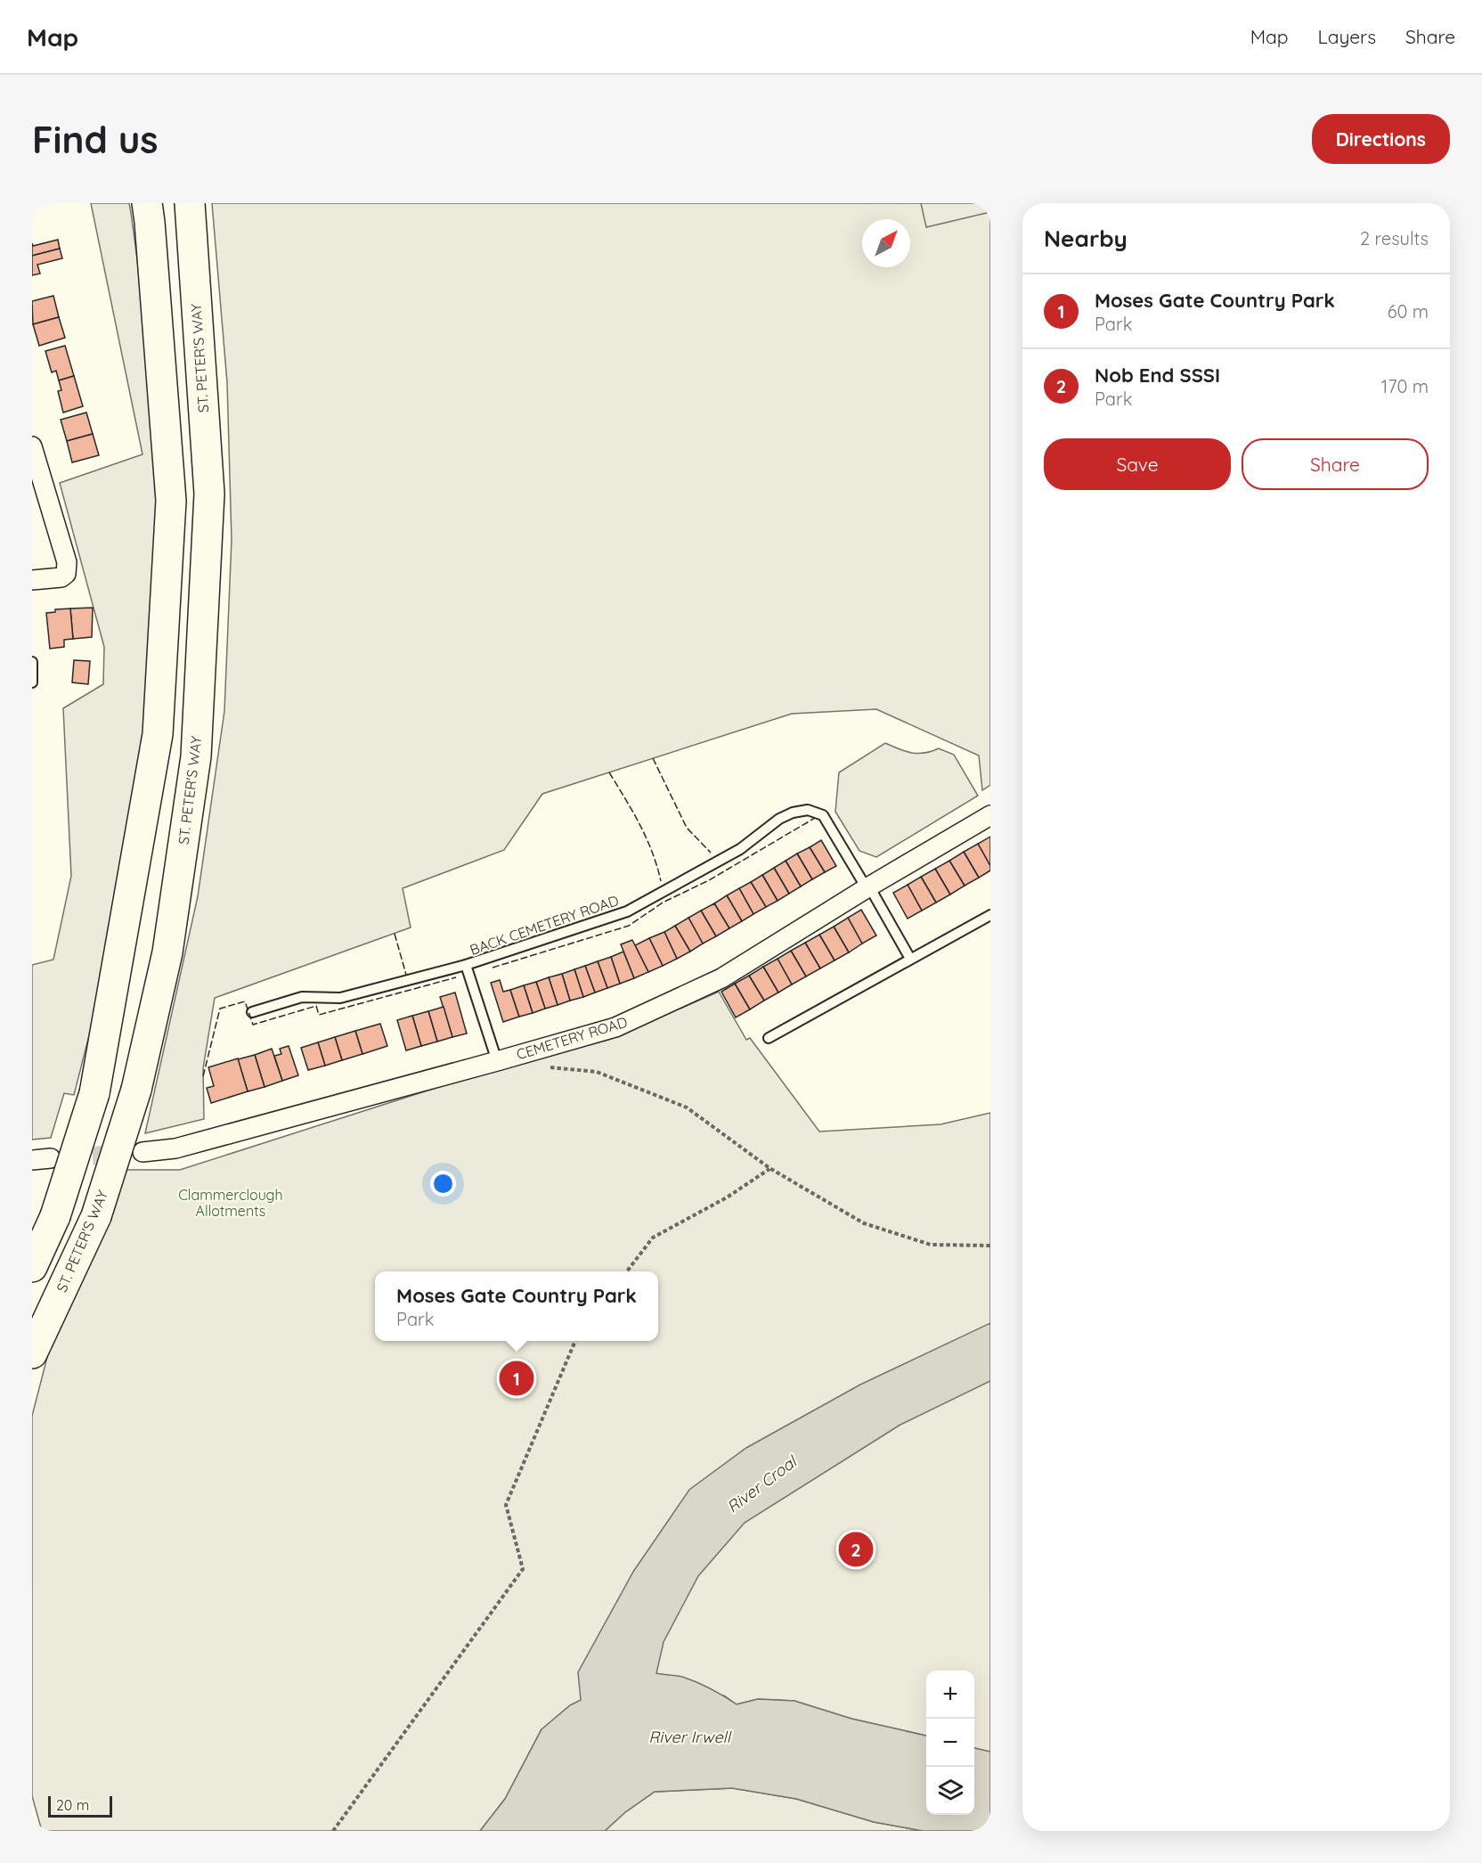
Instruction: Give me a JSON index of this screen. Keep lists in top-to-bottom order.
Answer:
{
  "streets": {
    "highway": ["ST. PETER'S WAY"],
    "street": ["CEMETERY ROAD"],
    "lane": ["BACK CEMETERY ROAD"]
  },
  "crossings": [
    ["BACK CEMETERY ROAD", "CEMETERY ROAD"]
  ],
  "water": ["River Croal", "River Irwell"],
  "parks": ["Clammerclough Allotments"],
  "scale_bar": "20 m",
  "north": "top right",
  "page": {
    "header": "Map",
    "nav": ["Map", "Layers", "Share"],
    "buttons": [
      "Directions",
      ["Save", "Share"]
    ],
    "title": "Find us",
    "heading": ["Nearby", "2 results"],
    "list": [
      {
        "mark": "1",
        "name": "Moses Gate Country Park",
        "note": "Park",
        "value": "60 m"
      },
      {
        "mark": "2",
        "name": "Nob End SSSI",
        "note": "Park",
        "value": "170 m"
      }
    ],
    "popup": ["Moses Gate Country Park", "Park"],
    "pins": ["1", "2"],
    "map_buttons": ["+", "−"],
    "scale": "20 m"
  }
}
